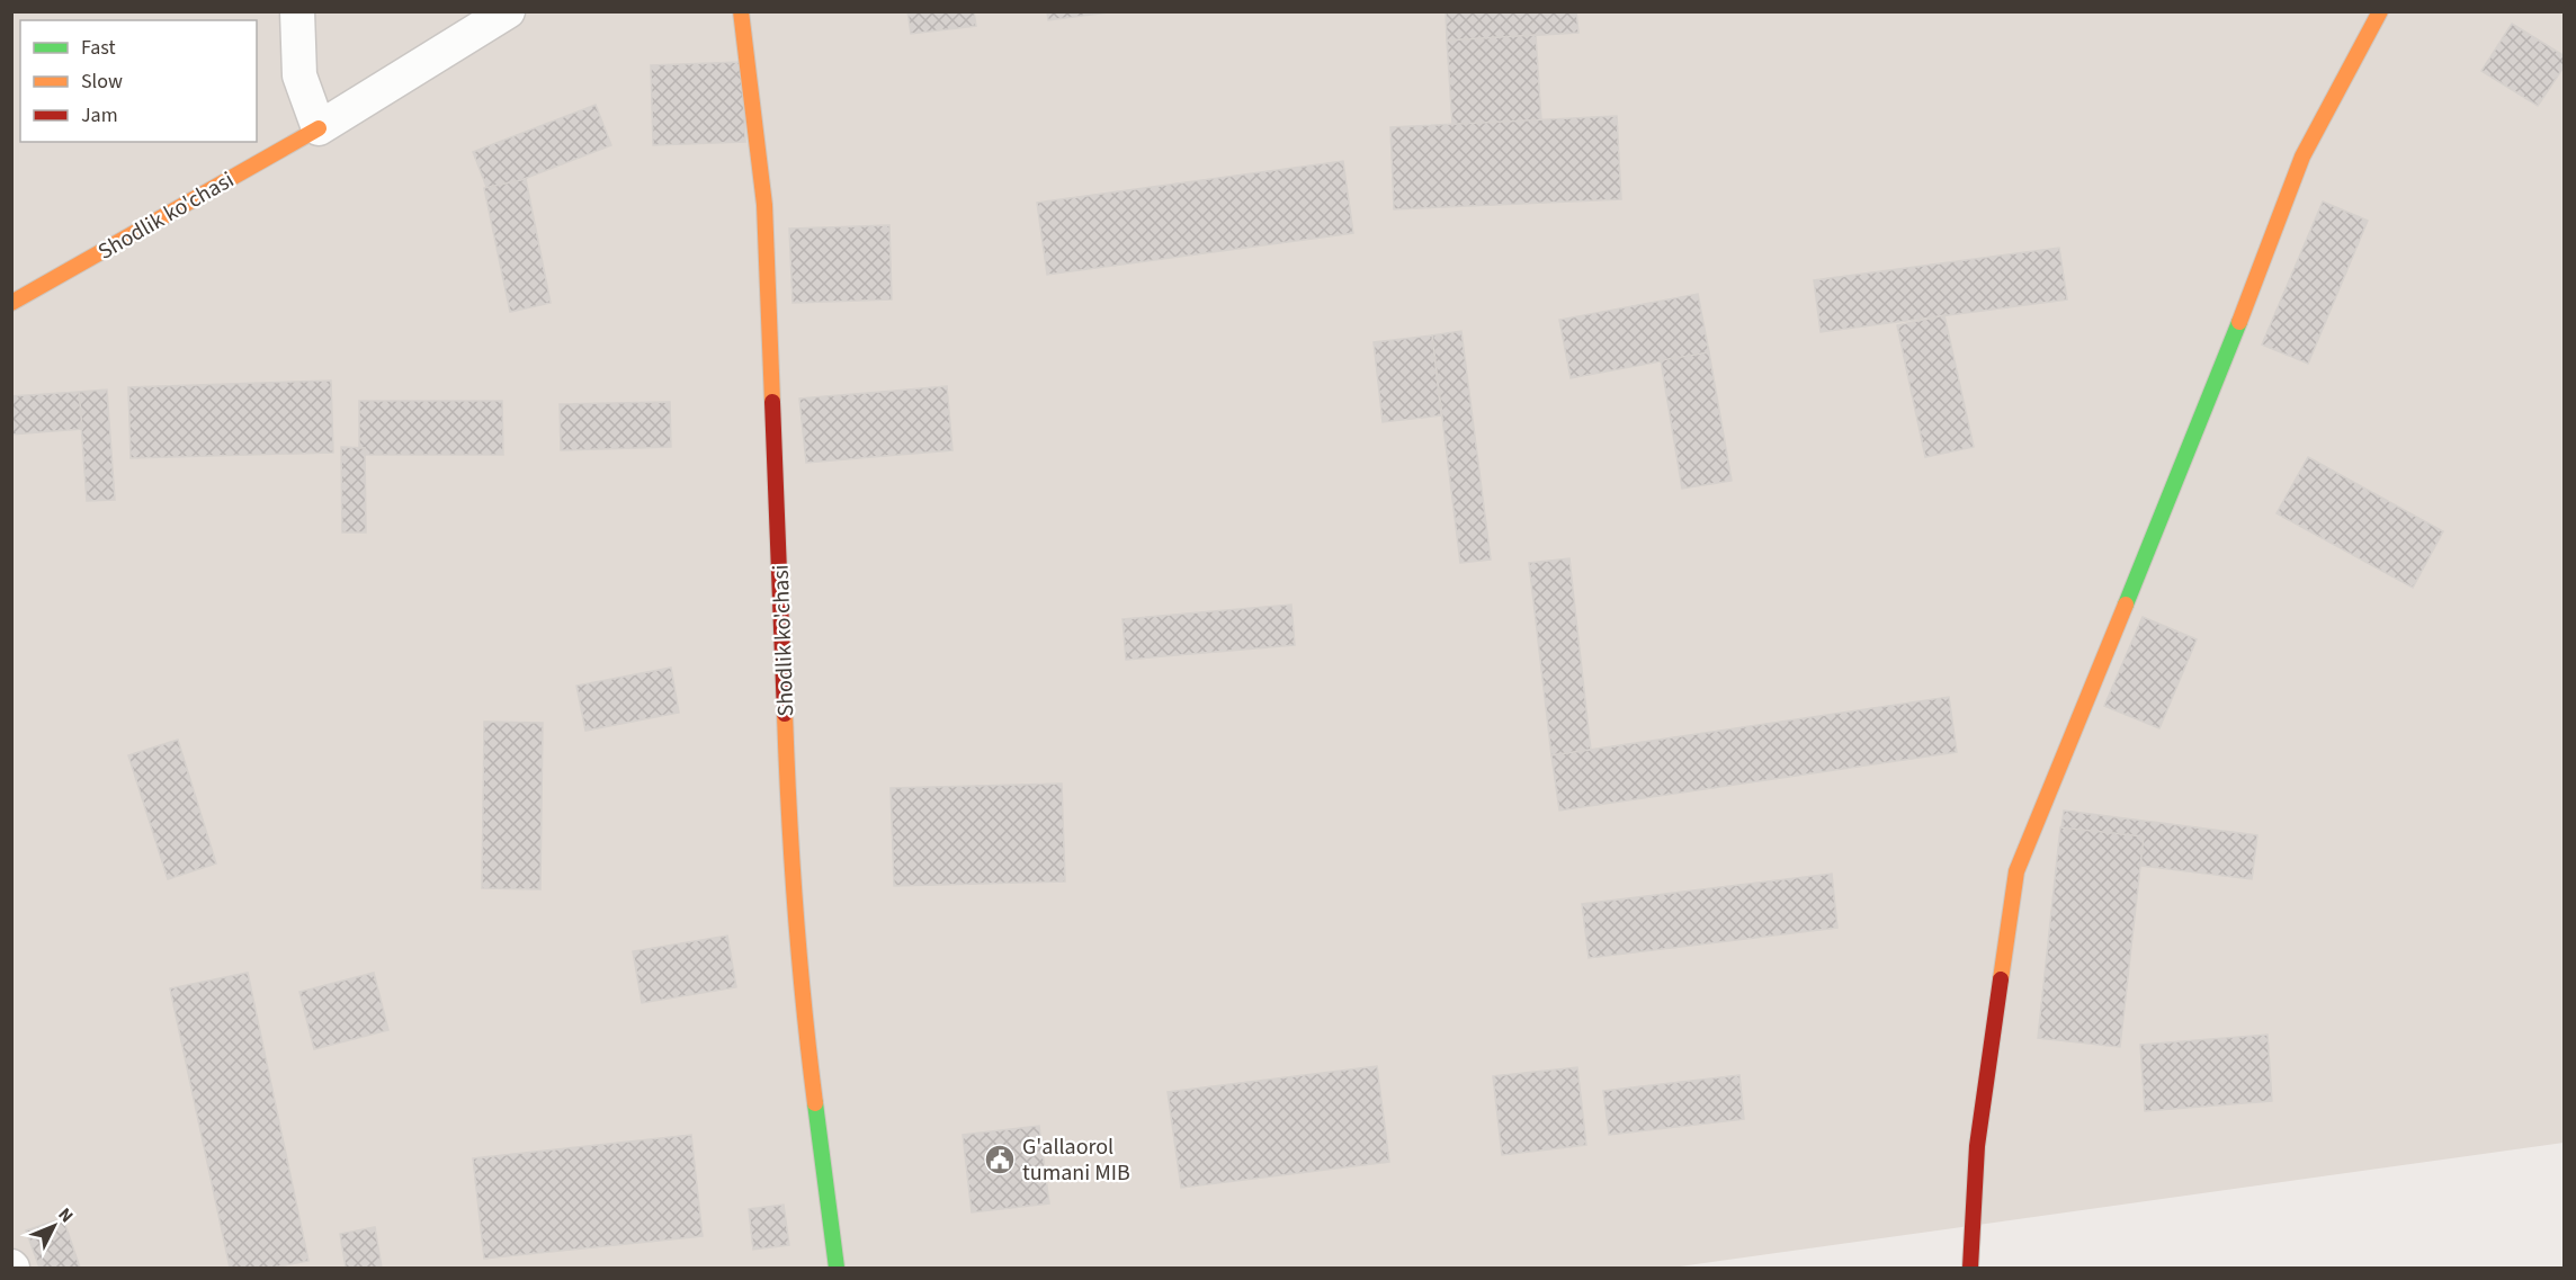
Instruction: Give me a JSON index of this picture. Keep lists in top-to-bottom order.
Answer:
{
  "streets": {
    "street": ["Shodlik ko'chasi"]
  },
  "places": {
    "public building": ["G'allaorol tumani MIB"]
  },
  "legend": ["Fast", "Slow", "Jam"],
  "north": "top right"
}
